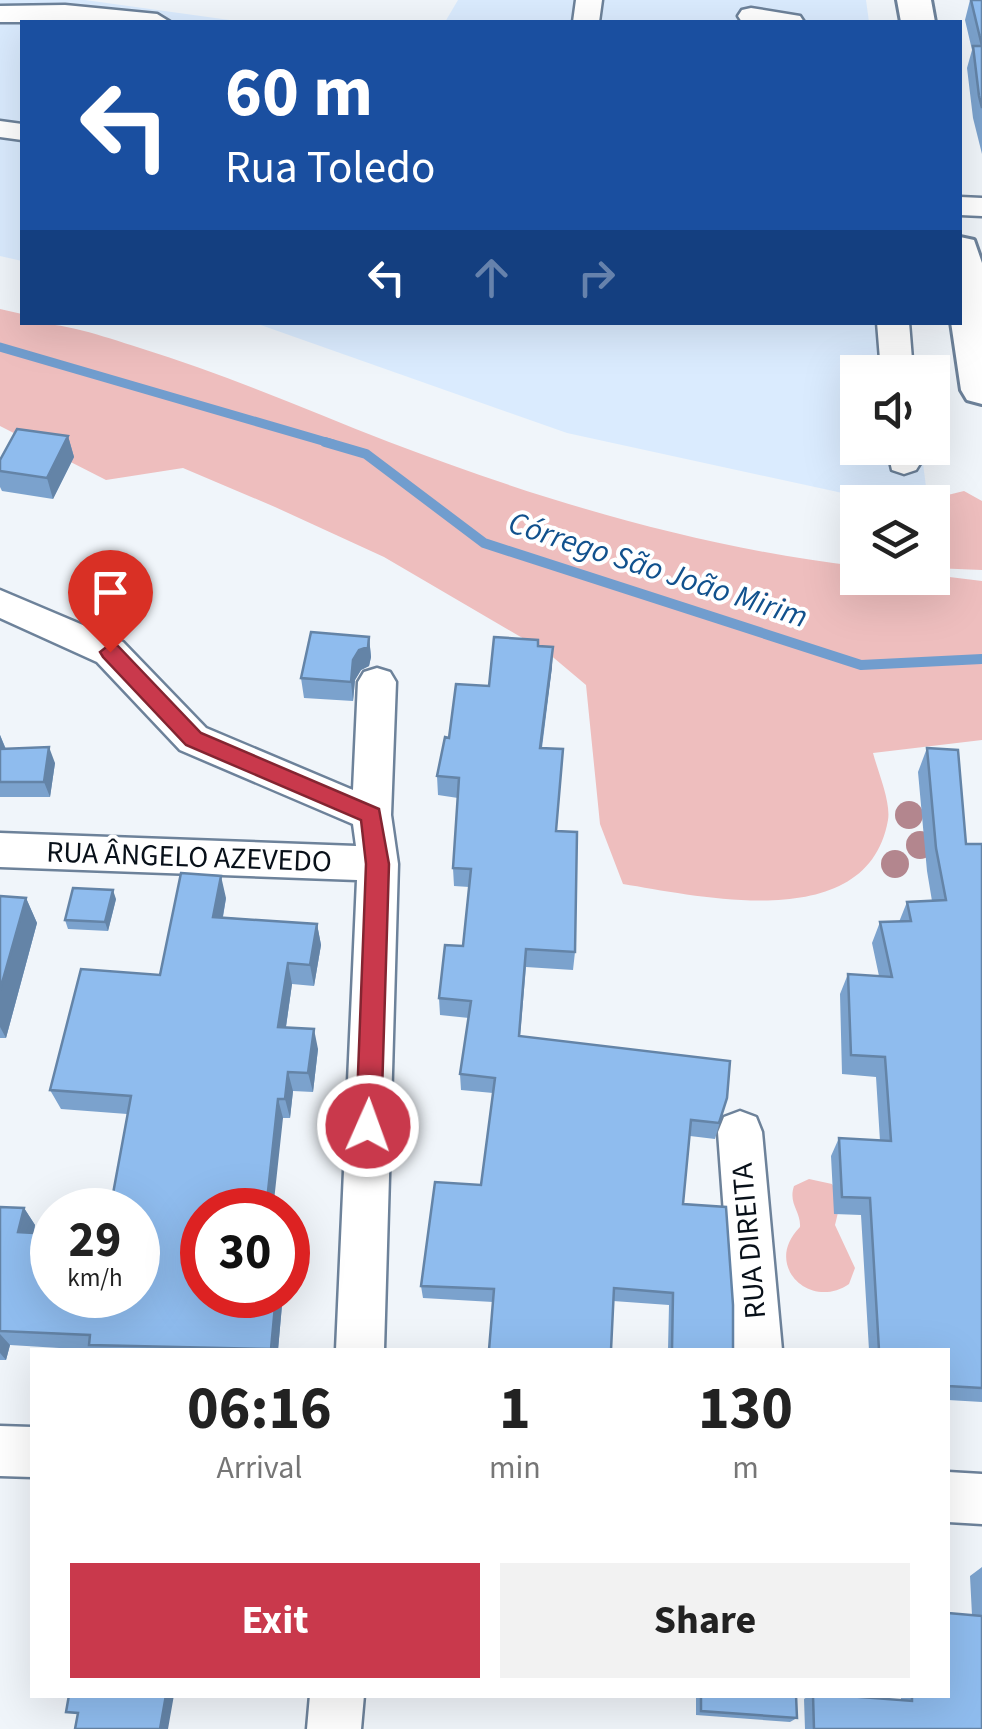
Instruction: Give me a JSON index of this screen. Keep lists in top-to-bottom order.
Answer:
{
  "streets": {
    "street": ["RUA ÂNGELO AZEVEDO", "RUA DIREITA"]
  },
  "water": ["Córrego São João Mirim"],
  "page": {
    "turn": ["60 m", "Rua Toledo"],
    "speed": "29 km/h",
    "limit": "30",
    "eta": [
      "06:16",
      "Arrival",
      "1",
      "min",
      "130",
      "m"
    ],
    "buttons": ["Exit", "Share"]
  }
}
